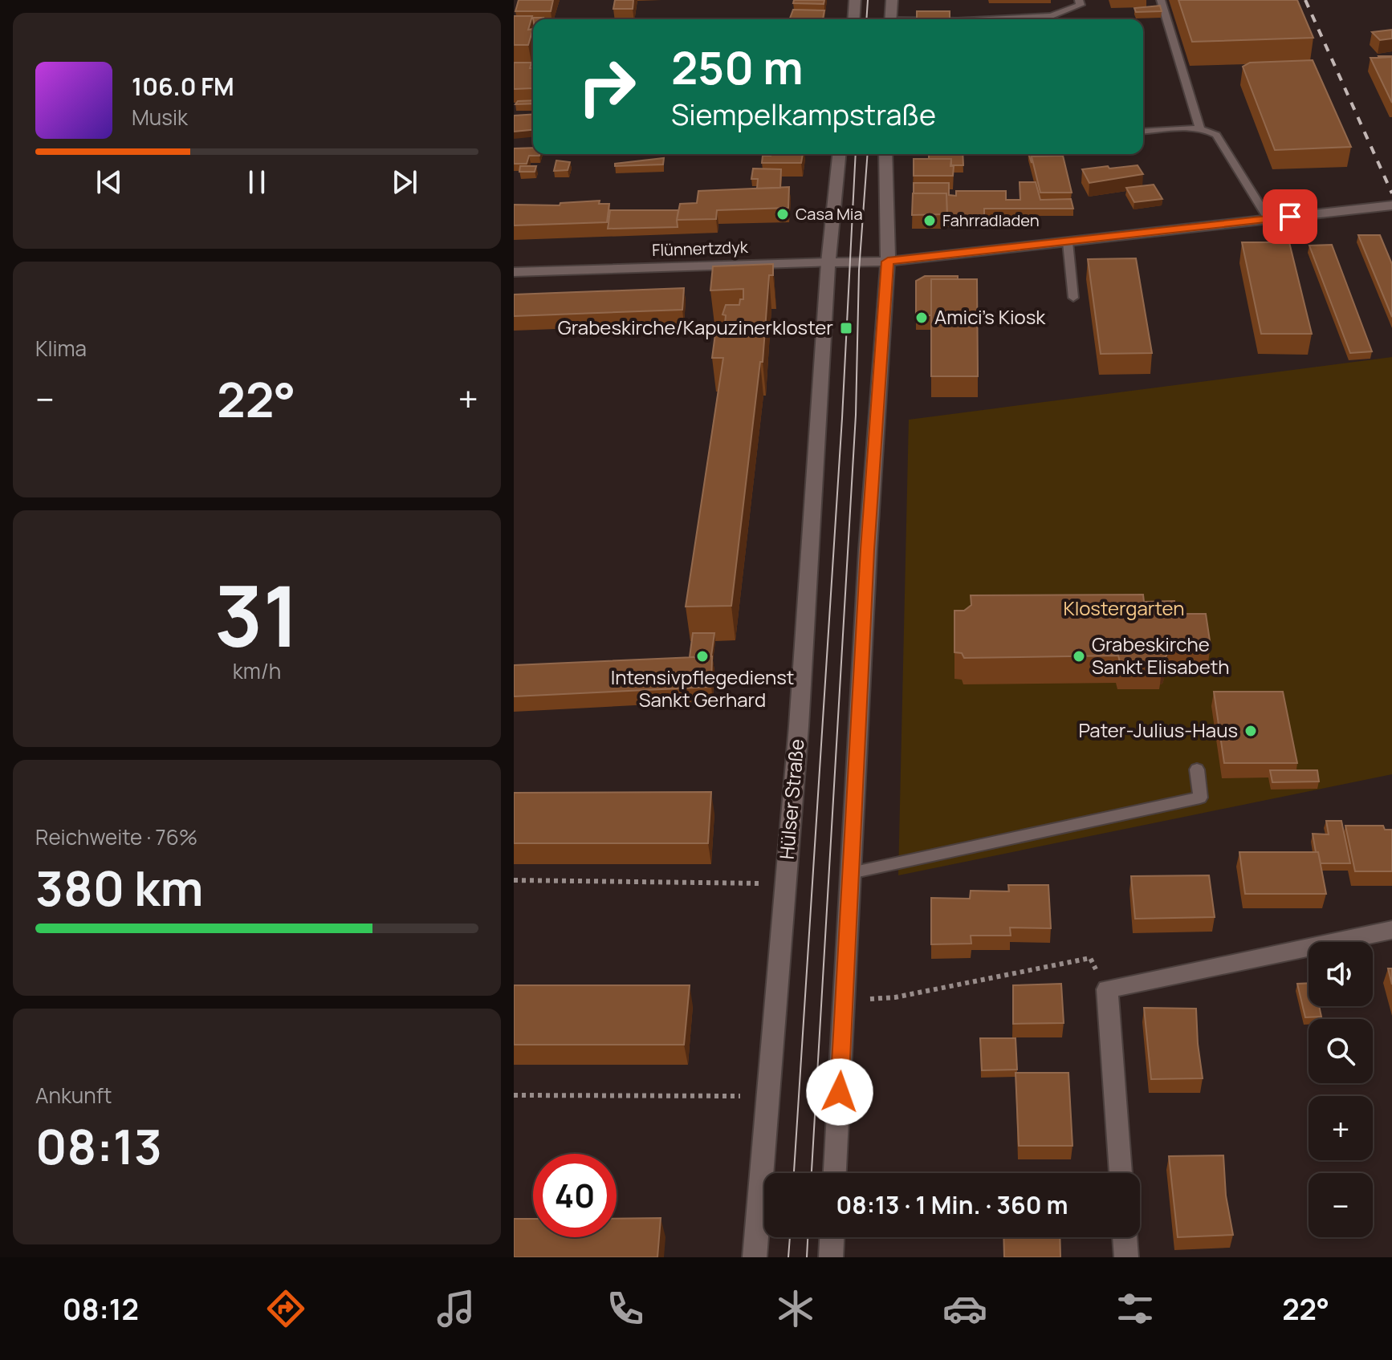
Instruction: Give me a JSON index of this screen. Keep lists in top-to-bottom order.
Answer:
{
  "streets": {
    "street": ["Flünnertzdyk", "Hülser Straße"]
  },
  "crossings": [
    ["Flünnertzdyk", "Hülser Straße"]
  ],
  "parks": ["Klostergarten"],
  "places": {
    "other": [
      "Casa Mia",
      "Fahrradladen",
      "Amici's Kiosk",
      "Intensivpflegedienst Sankt Gerhard",
      "Grabeskirche Sankt Elisabeth",
      "Pater-Julius-Haus"
    ],
    "transit": ["Grabeskirche/Kapuzinerkloster"]
  },
  "page": {
    "turn": ["250 m", "Siempelkampstraße"],
    "song": ["106.0 FM", "Musik"],
    "tile": [
      "Klima",
      ["31", "km/h"],
      ["Reichweite · 76%", "380 km"],
      ["Ankunft", "08:13"]
    ],
    "heat": ["−", "22°", "+"],
    "map_buttons": ["+", "−"],
    "limit": "40",
    "trip": "08:13 · 1 Min. · 360 m",
    "tabs": ["08:12", "22°"]
  }
}
